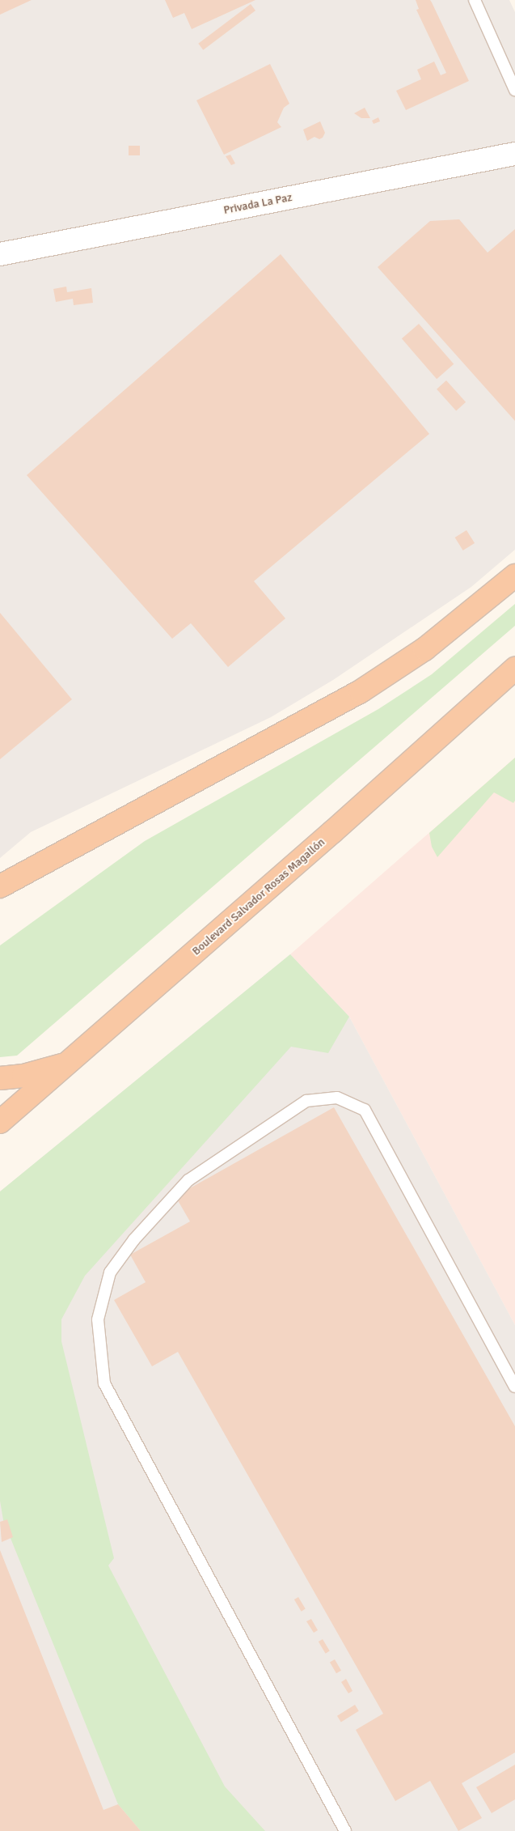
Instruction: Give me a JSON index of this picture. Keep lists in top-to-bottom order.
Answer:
{
  "streets": {
    "highway": ["Boulevard Salvador Rosas Magallón"],
    "street": ["Privada La Paz"]
  }
}
